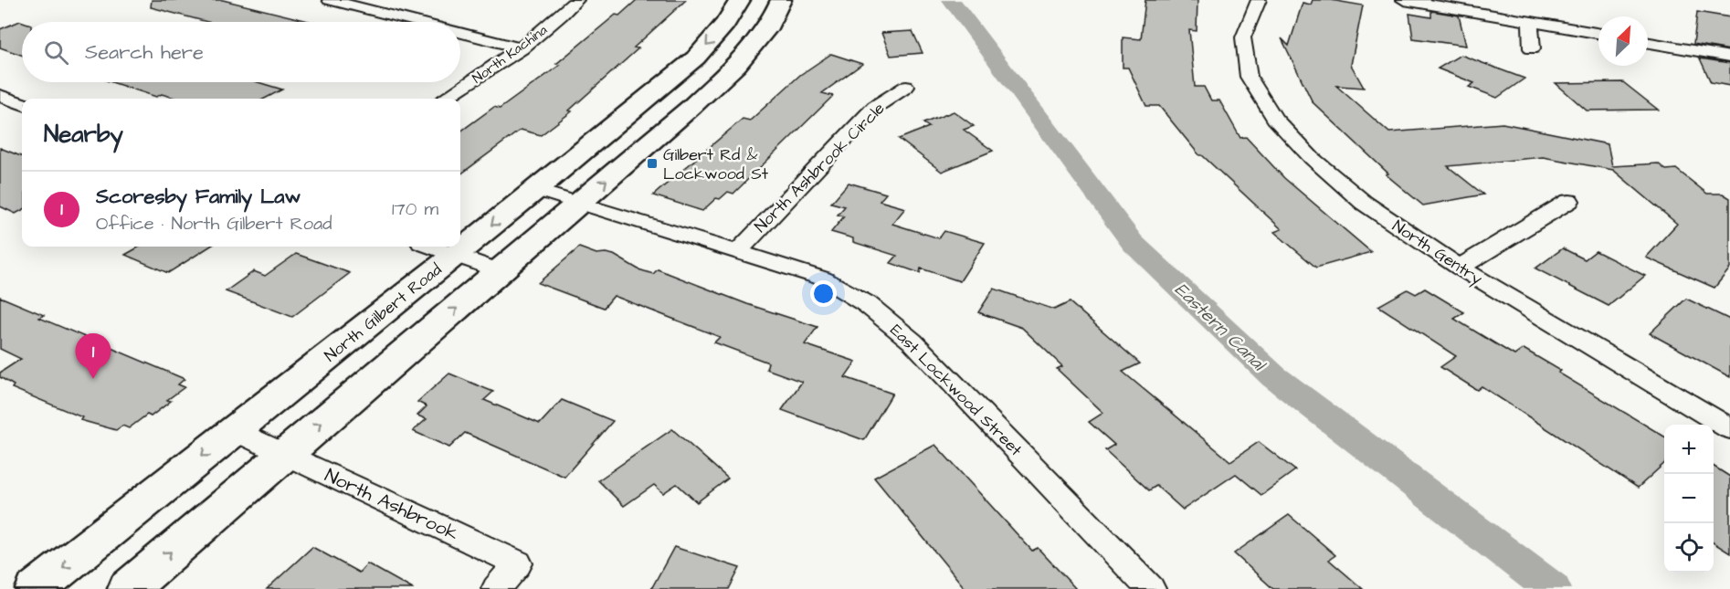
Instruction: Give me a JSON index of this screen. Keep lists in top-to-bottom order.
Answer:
{
  "streets": {
    "main road": ["North Gilbert Road"],
    "street": [
      "North Kachina",
      "North Ashbrook Circle",
      "North Gentry",
      "East Lockwood Street",
      "North Ashbrook"
    ]
  },
  "crossings": [
    ["North Ashbrook Circle", "East Lockwood Street"],
    ["North Gilbert Road", "East Lockwood Street"],
    ["North Gilbert Road", "North Ashbrook"]
  ],
  "water": ["Eastern Canal"],
  "places": {
    "transit": ["Gilbert Rd & Lockwood St"]
  },
  "north": "top right",
  "page": {
    "search": "Search here",
    "heading": "Nearby",
    "list": [
      {
        "mark": "1",
        "name": "Scoresby Family Law",
        "note": "Office · North Gilbert Road",
        "value": "170 m"
      }
    ],
    "pins": "1",
    "map_buttons": ["+", "−"]
  }
}
